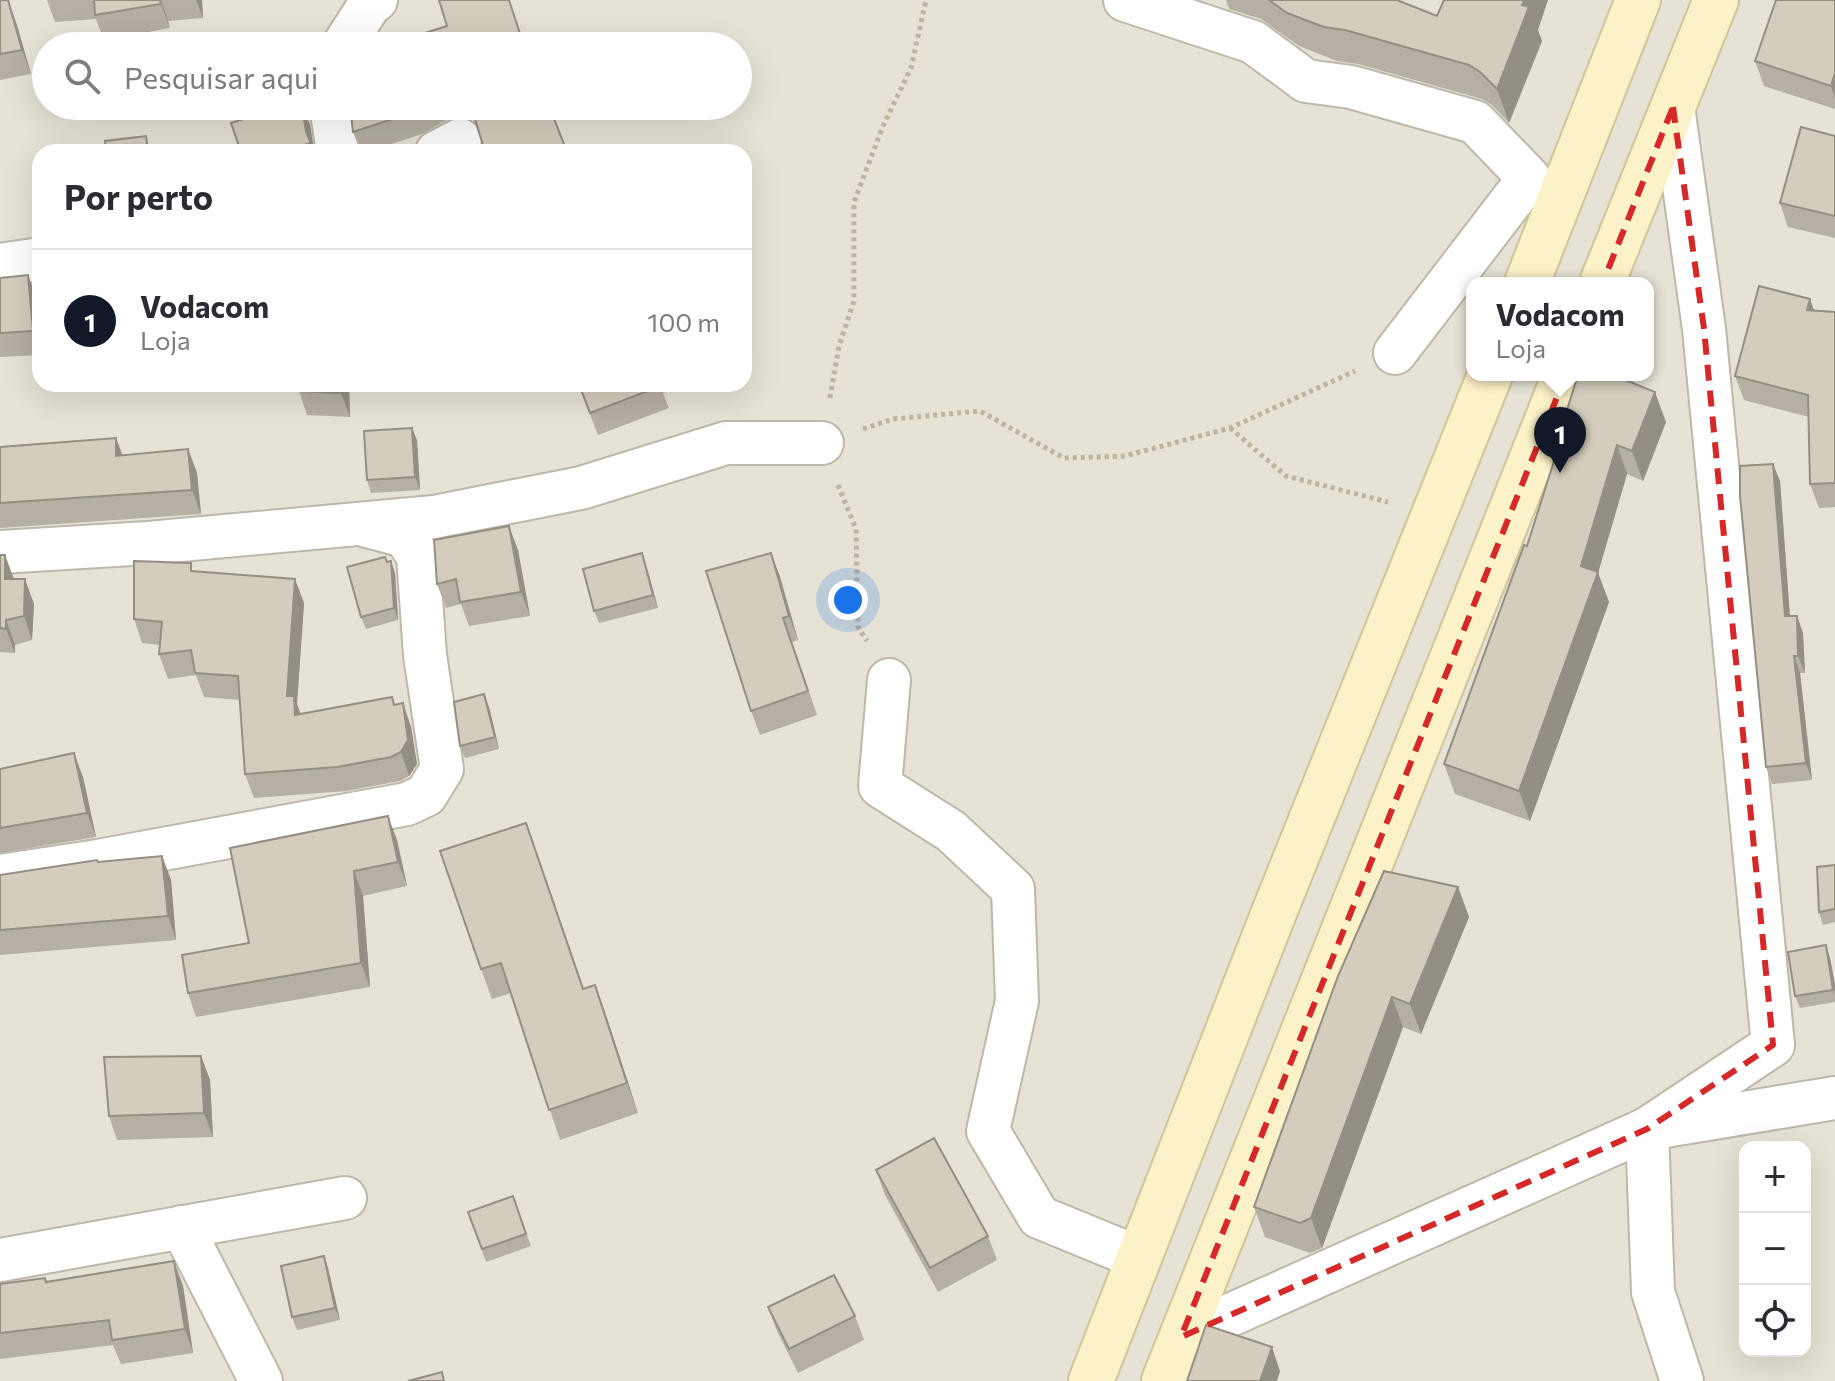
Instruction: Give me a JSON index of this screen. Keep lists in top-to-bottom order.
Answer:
{
  "page": {
    "search": "Pesquisar aqui",
    "heading": "Por perto",
    "list": [
      {
        "mark": "1",
        "name": "Vodacom",
        "note": "Loja",
        "value": "100 m"
      }
    ],
    "popup": ["Vodacom", "Loja"],
    "pins": "1",
    "map_buttons": ["+", "−"]
  }
}
